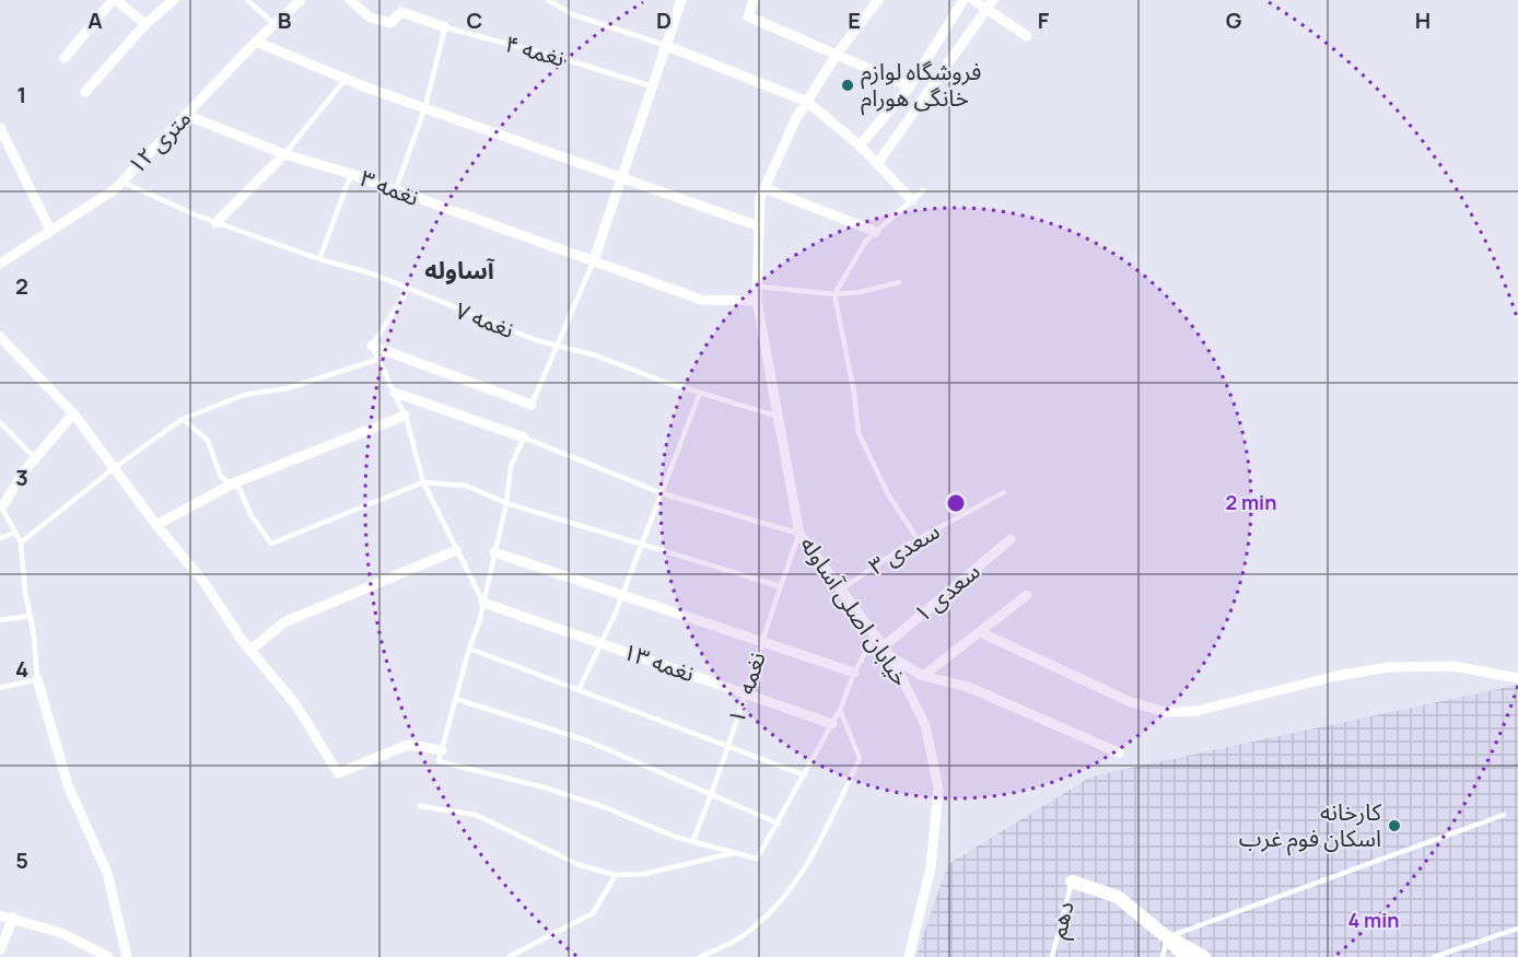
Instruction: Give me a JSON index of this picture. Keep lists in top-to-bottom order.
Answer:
{
  "streets": {
    "street": [
      "نغمه ۴",
      "۱۲ متری",
      "نغمه ۳",
      "سعدی ۱",
      "خیابان اصلی آساوله",
      "نغمه ۱۳"
    ],
    "lane": [
      "نغمه ۷",
      "سعدی ۳",
      "نغمه ۱۰",
      "دهم"
    ]
  },
  "crossings": [
    ["۱۲ متری", "نغمه ۳"],
    ["۱۲ متری", "نغمه ۷"],
    ["نغمه ۷", "خیابان اصلی آساوله"],
    ["سعدی ۳", "خیابان اصلی آساوله"],
    ["سعدی ۱", "خیابان اصلی آساوله"],
    ["خیابان اصلی آساوله", "نغمه ۱۰"],
    ["نغمه ۱۳", "نغمه ۱۰"]
  ],
  "districts": ["آساوله"],
  "places": ["فروشگاه لوازم خانگی هورام", "کارخانه اسکان فوم غرب"],
  "grid": {
    "columns": [
      "A",
      "B",
      "C",
      "D",
      "E",
      "F",
      "G",
      "H"
    ],
    "rows": [
      "1",
      "2",
      "3",
      "4",
      "5"
    ]
  },
  "rings": ["2 min", "4 min"]
}
